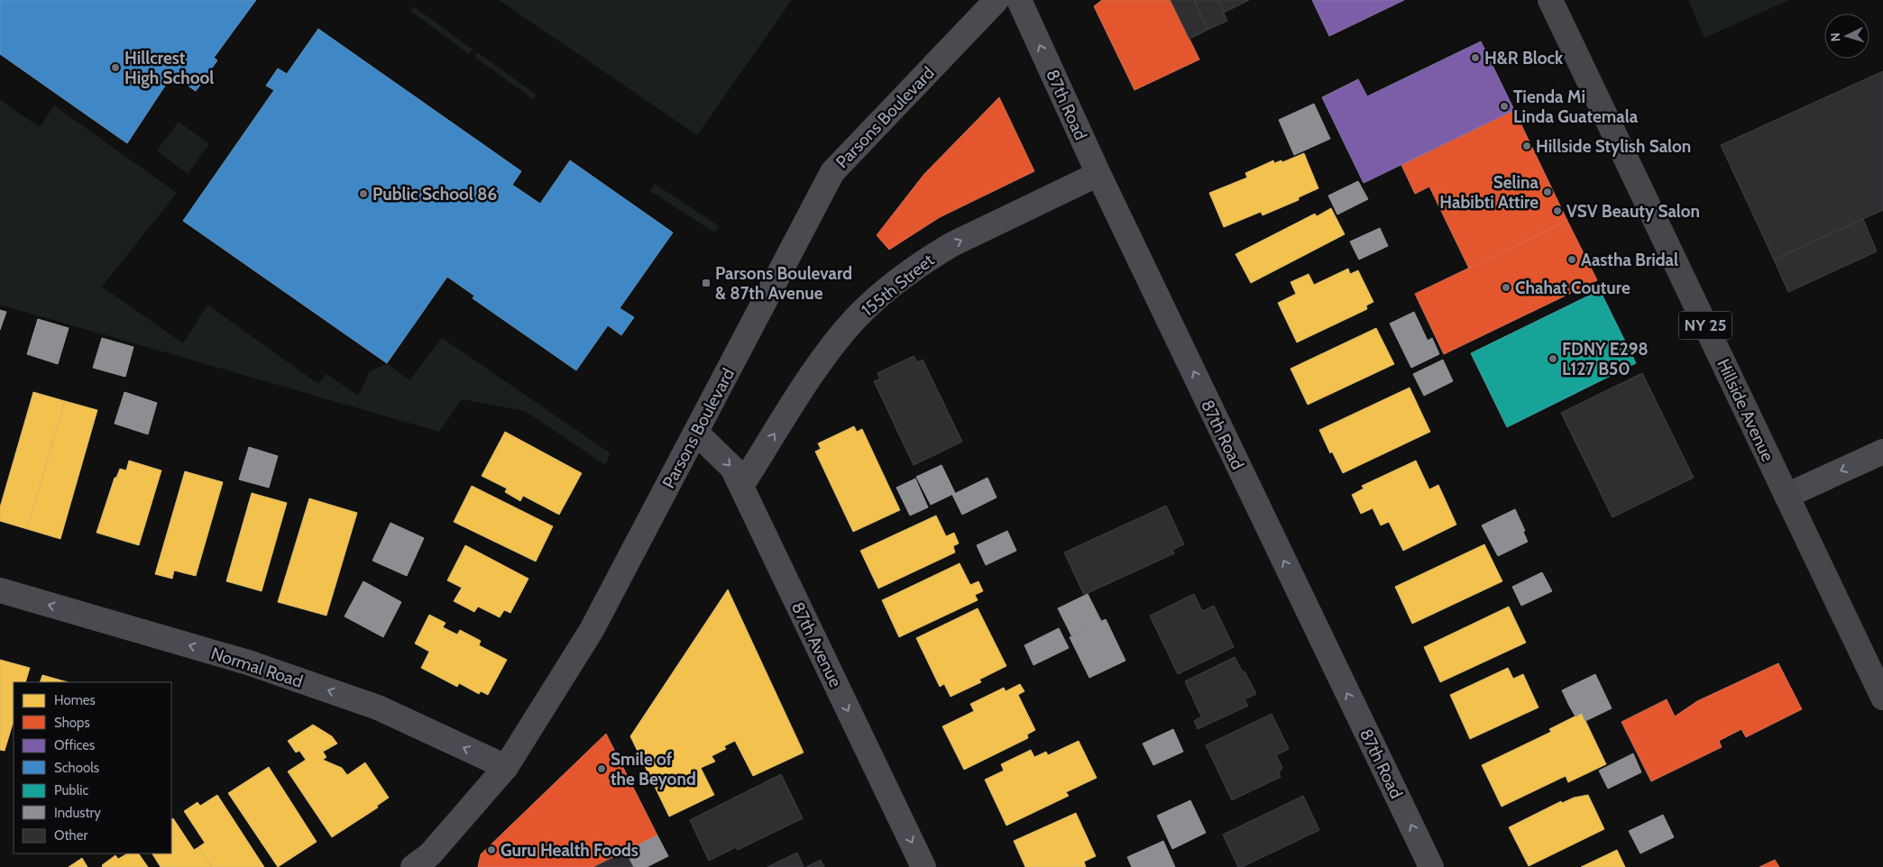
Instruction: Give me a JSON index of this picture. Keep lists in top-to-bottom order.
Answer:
{
  "streets": {
    "main road": ["NY 25", "Hillside Avenue"],
    "street": [
      "87th Road",
      "Parsons Boulevard",
      "155th Street",
      "87th Avenue",
      "Normal Road"
    ]
  },
  "crossings": [
    ["87th Road", "155th Street"],
    ["Parsons Boulevard", "87th Avenue"],
    ["Parsons Boulevard", "Normal Road"],
    ["155th Street", "87th Avenue"]
  ],
  "one_way": [
    "87th Road",
    "155th Street",
    "87th Avenue",
    "Normal Road"
  ],
  "places": {
    "other": [
      "H&R Block",
      "Hillcrest High School",
      "Tienda Mi Linda Guatemala",
      "Hillside Stylish Salon",
      "Selina Habibti Attire",
      "Public School 86",
      "VSV Beauty Salon",
      "Aastha Bridal",
      "Chahat Couture",
      "FDNY E298 L127 B50",
      "Smile of the Beyond",
      "Guru Health Foods"
    ],
    "transit": ["Parsons Boulevard & 87th Avenue"]
  },
  "legend": [
    "Homes",
    "Shops",
    "Offices",
    "Schools",
    "Public",
    "Industry",
    "Other"
  ],
  "north": "left"
}
